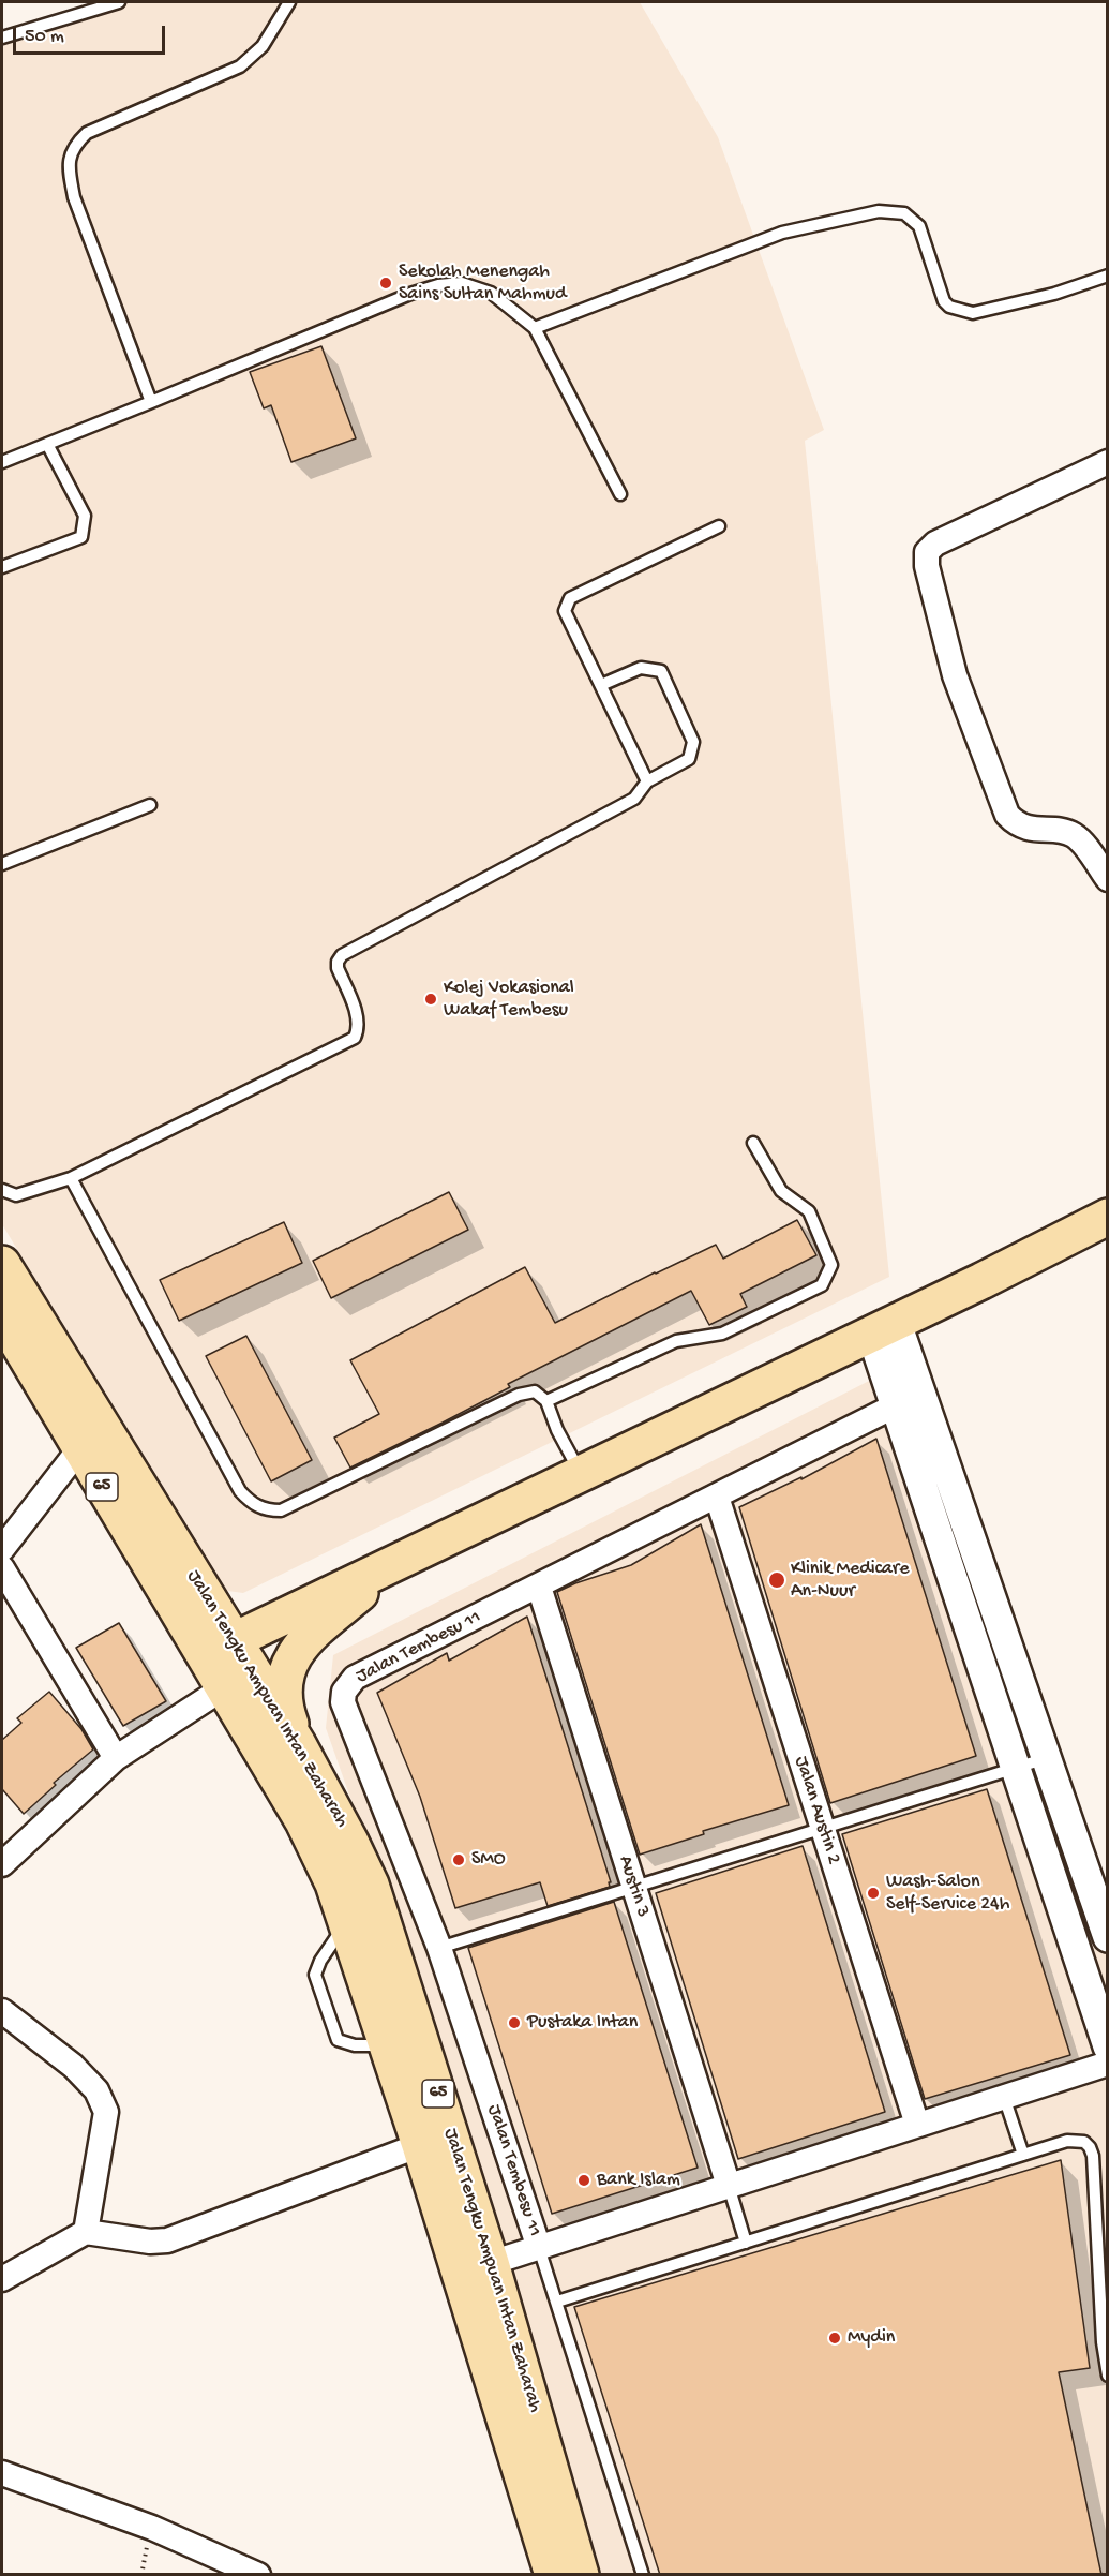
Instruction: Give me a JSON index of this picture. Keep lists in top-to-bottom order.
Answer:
{
  "streets": {
    "main road": ["65", "Jalan Tengku Ampuan Intan Zaharah"],
    "street": ["Jalan Tembesu 11", "Jalan Austin 2", "Austin 3"]
  },
  "crossings": [
    ["Jalan Tembesu 11", "Jalan Austin 2"],
    ["Jalan Tembesu 11", "Austin 3"]
  ],
  "places": [
    "Sekolah Menengah Sains Sultan Mahmud",
    "Kolej Vokasional Wakaf Tembesu",
    "Klinik Medicare An-Nuur",
    "SMO",
    "Wash-Salon Self-Service 24h",
    "Pustaka Intan",
    "Bank Islam",
    "Mydin"
  ],
  "scale_bar": "50 m"
}
